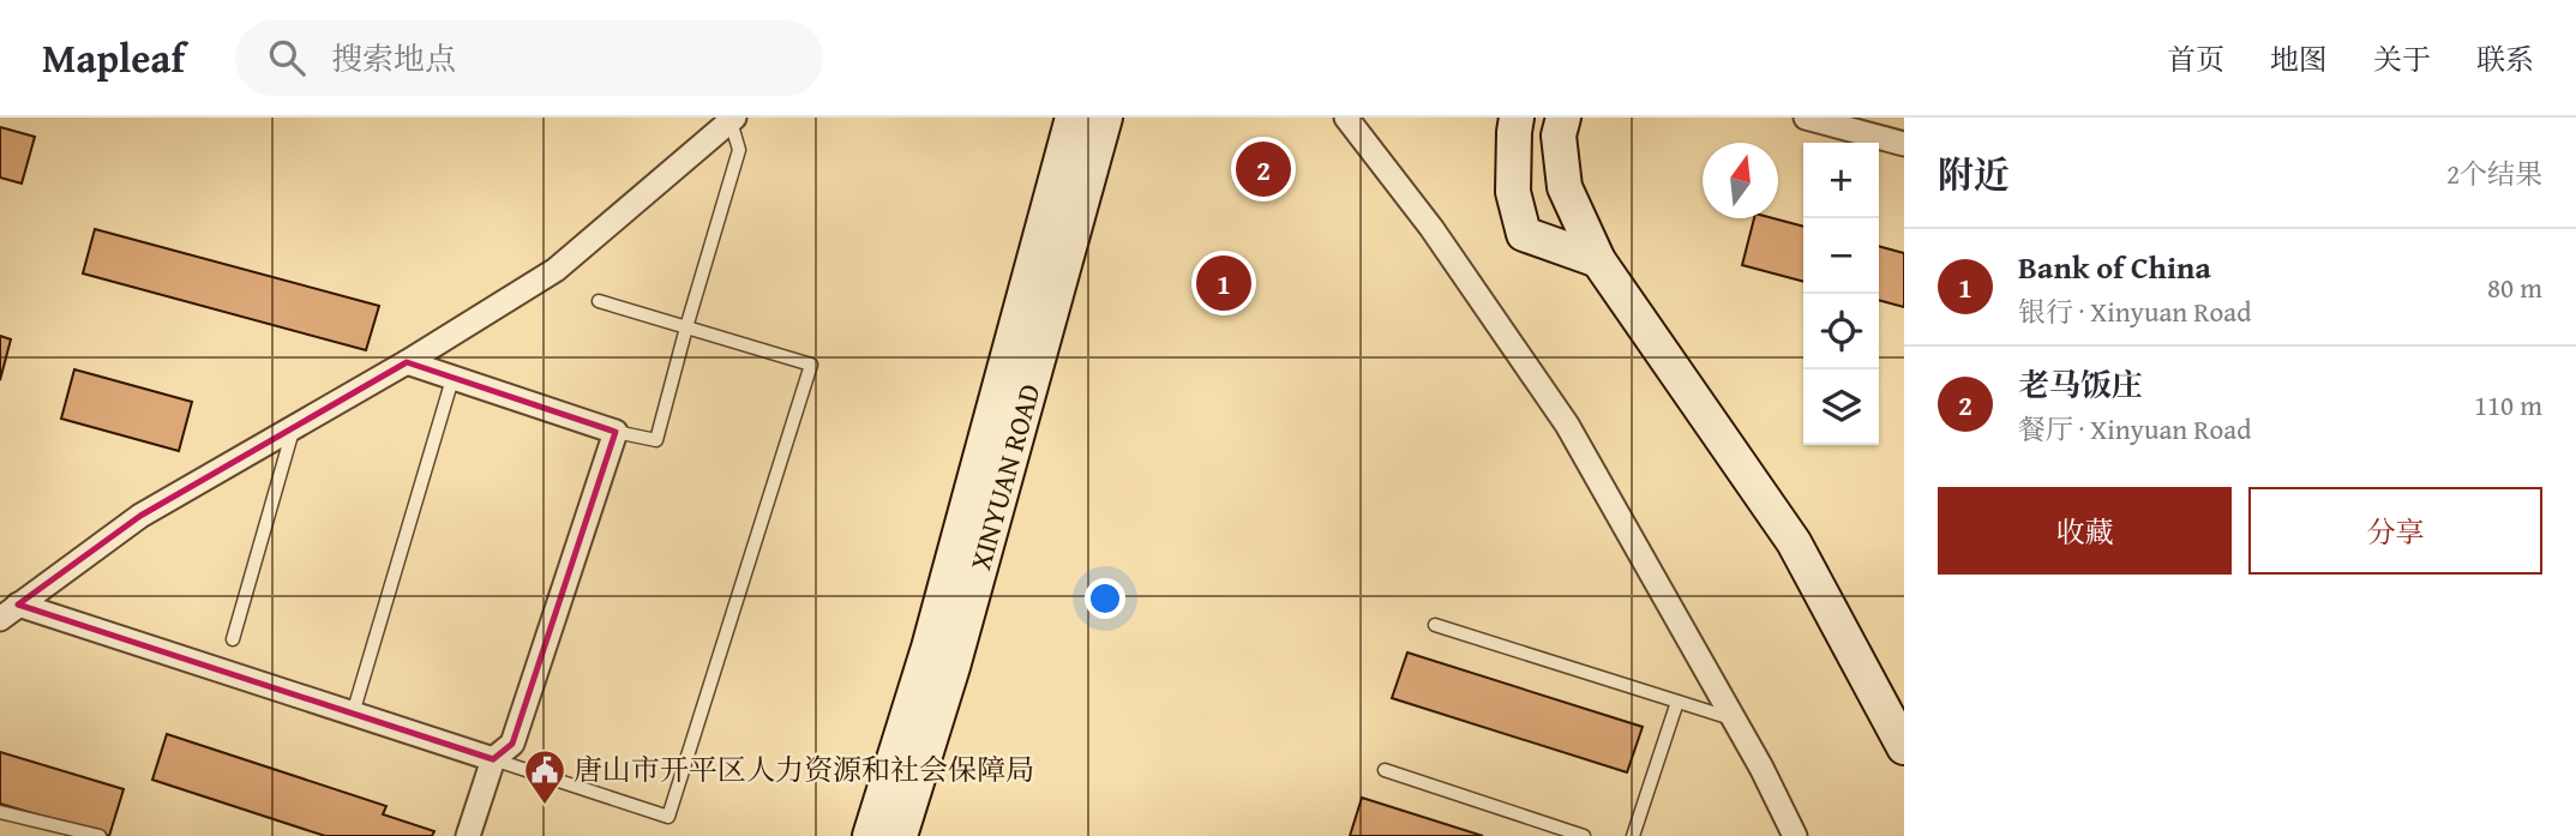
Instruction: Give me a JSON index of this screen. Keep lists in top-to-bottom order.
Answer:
{
  "streets": {
    "main road": ["XINYUAN ROAD"]
  },
  "places": {
    "public building": ["唐山市开平区人力资源和社会保障局"]
  },
  "north": "top",
  "page": {
    "header": "Mapleaf",
    "search": "搜索地点",
    "nav": [
      "首页",
      "地图",
      "关于",
      "联系"
    ],
    "heading": ["附近", "2个结果"],
    "pins": ["2", "1"],
    "map_buttons": ["+", "−"],
    "list": [
      {
        "mark": "1",
        "name": "Bank of China",
        "note": "银行 · Xinyuan Road",
        "value": "80 m"
      },
      {
        "mark": "2",
        "name": "老马饭庄",
        "note": "餐厅 · Xinyuan Road",
        "value": "110 m"
      }
    ],
    "buttons": ["收藏", "分享"]
  }
}
